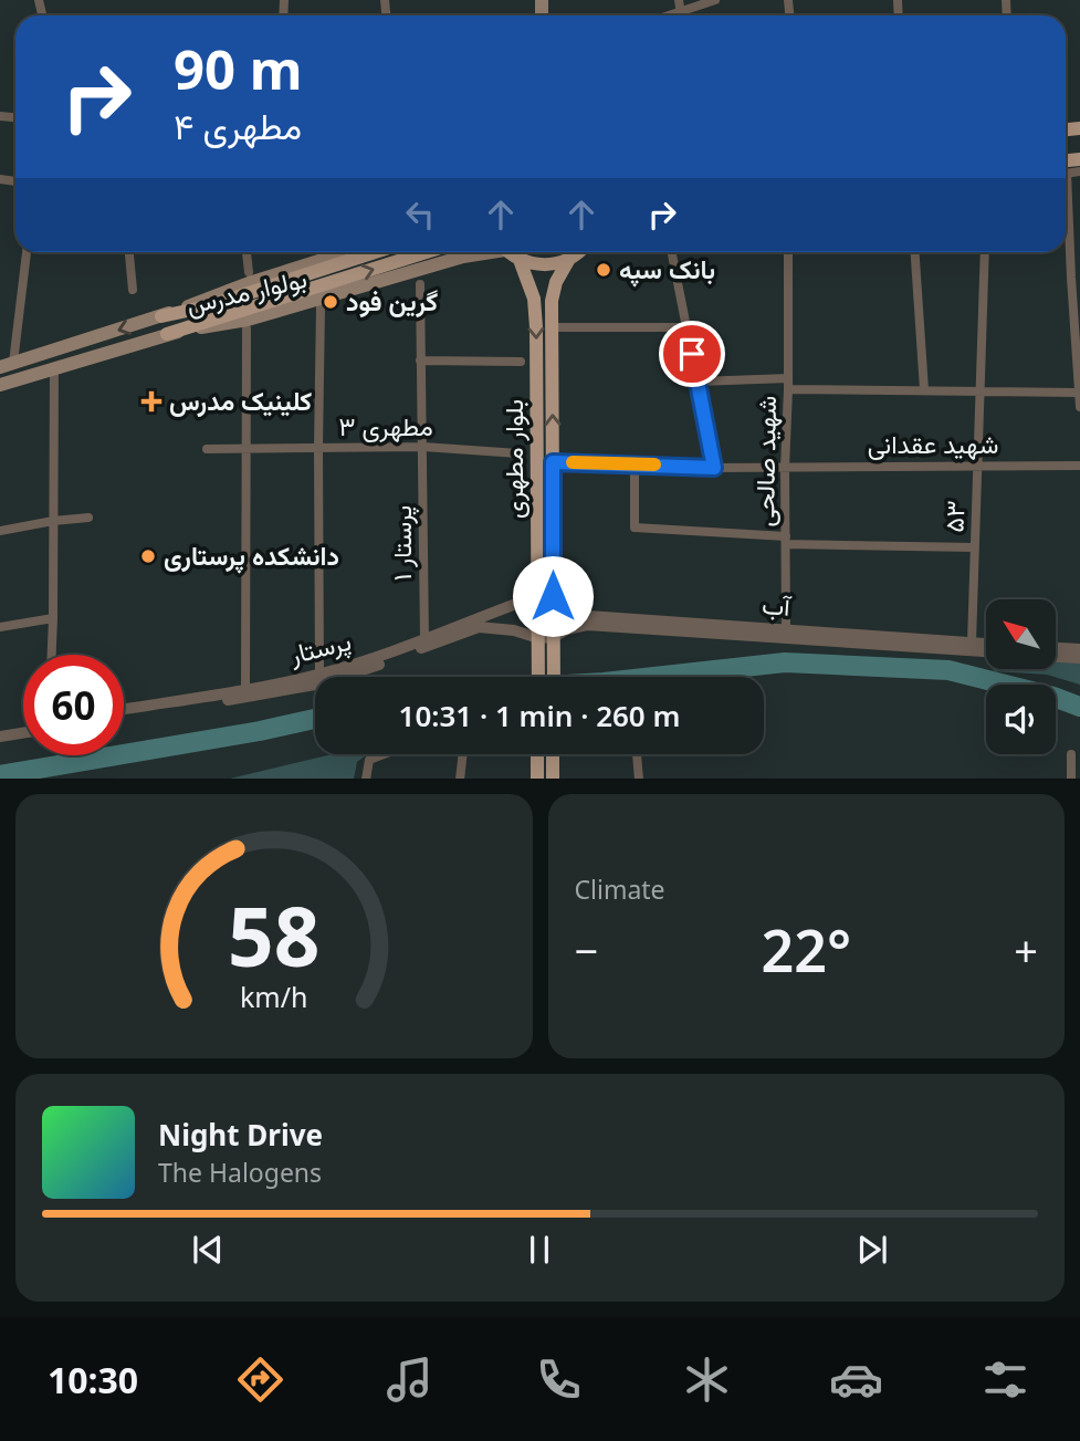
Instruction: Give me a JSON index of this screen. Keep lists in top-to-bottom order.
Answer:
{
  "streets": {
    "main road": ["بولوار مدرس", "بلوار مطهری"],
    "street": [
      "مطهری ۳",
      "شهید عقدانی",
      "شهید صالحی",
      "۵۳",
      "پرستار ۱",
      "آب",
      "پرستار"
    ]
  },
  "crossings": [
    ["مطهری ۳", "پرستار ۱"],
    ["شهید عقدانی", "بلوار مطهری"],
    ["شهید عقدانی", "شهید صالحی"],
    ["شهید عقدانی", "۵۳"],
    ["بلوار مطهری", "آب"],
    ["بلوار مطهری", "پرستار"],
    ["شهید صالحی", "آب"],
    ["۵۳", "آب"],
    ["پرستار ۱", "پرستار"],
    ["آب", "پرستار"]
  ],
  "places": {
    "other": ["بانک سپه", "گرین فود", "دانشکده پرستاری"],
    "health": ["کلینیک مدرس"]
  },
  "north": "top left",
  "page": {
    "turn": ["90 m", "مطهری ۴"],
    "limit": "60",
    "trip": "10:31 · 1 min · 260 m",
    "tile": "Climate",
    "heat": ["−", "22°", "+"],
    "song": ["Night Drive", "The Halogens"],
    "tabs": "10:30",
    "gauge": ["58", "km/h"]
  }
}
